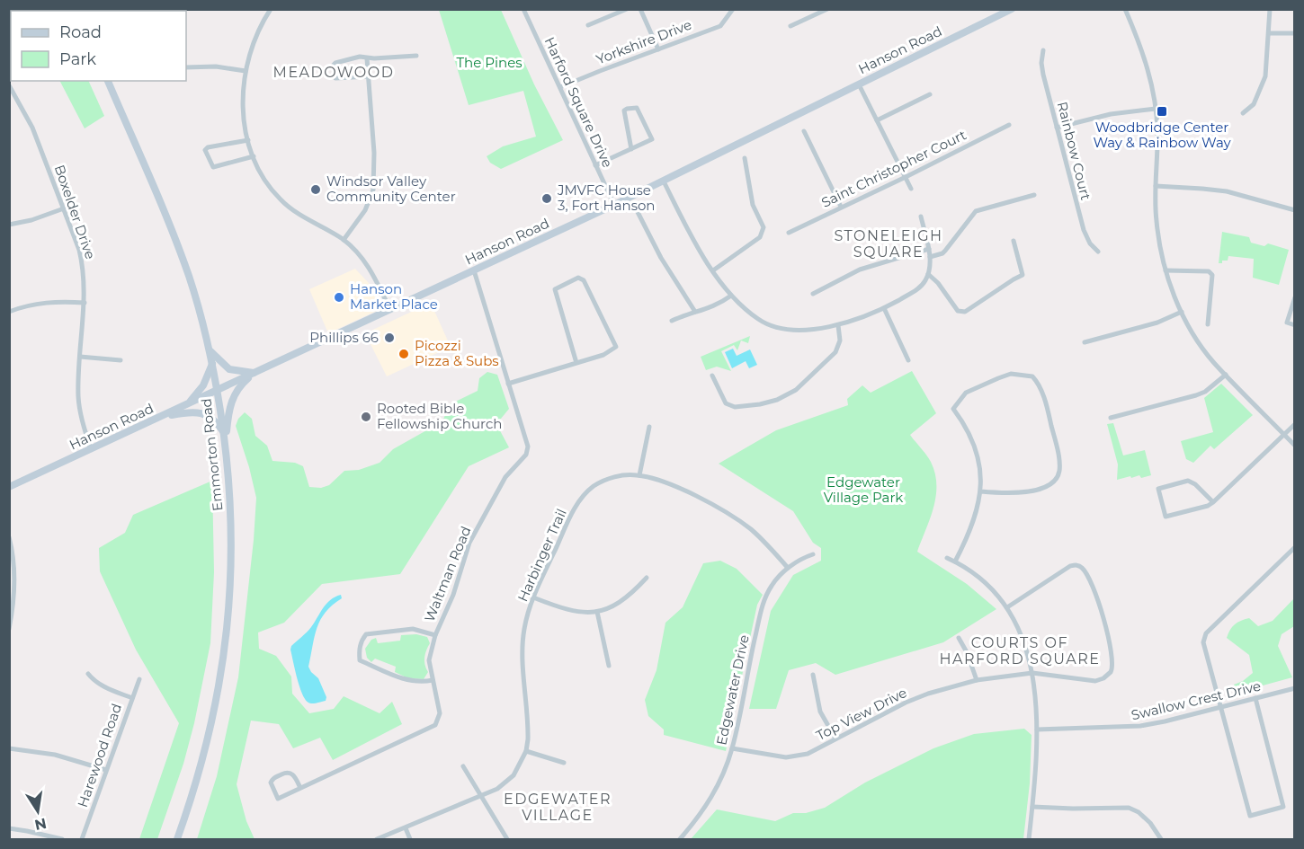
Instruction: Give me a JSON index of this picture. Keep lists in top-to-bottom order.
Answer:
{
  "streets": {
    "street": [
      "Yorkshire Drive",
      "Hanson Road",
      "Harford Square Drive",
      "Rainbow Court",
      "Saint Christopher Court",
      "Boxelder Drive",
      "Emmorton Road",
      "Harbinger Trail",
      "Waltman Road",
      "Edgewater Drive",
      "Swallow Crest Drive",
      "Top View Drive",
      "Harewood Road"
    ]
  },
  "crossings": [
    ["Yorkshire Drive", "Harford Square Drive"],
    ["Hanson Road", "Harford Square Drive"],
    ["Hanson Road", "Boxelder Drive"],
    ["Hanson Road", "Emmorton Road"],
    ["Hanson Road", "Waltman Road"],
    ["Harbinger Trail", "Edgewater Drive"],
    ["Edgewater Drive", "Top View Drive"]
  ],
  "districts": [
    "MEADOWOOD",
    "STONELEIGH SQUARE",
    "COURTS OF HARFORD SQUARE",
    "EDGEWATER VILLAGE"
  ],
  "parks": ["The Pines", "Edgewater Village Park"],
  "places": {
    "transit": ["Woodbridge Center Way & Rainbow Way"],
    "other": [
      "Windsor Valley Community Center",
      "JMVFC House 3, Fort Hanson",
      "Hanson Market Place",
      "Phillips 66",
      "Picozzi Pizza & Subs",
      "Rooted Bible Fellowship Church"
    ]
  },
  "legend": ["Road", "Park"],
  "north": "bottom"
}
